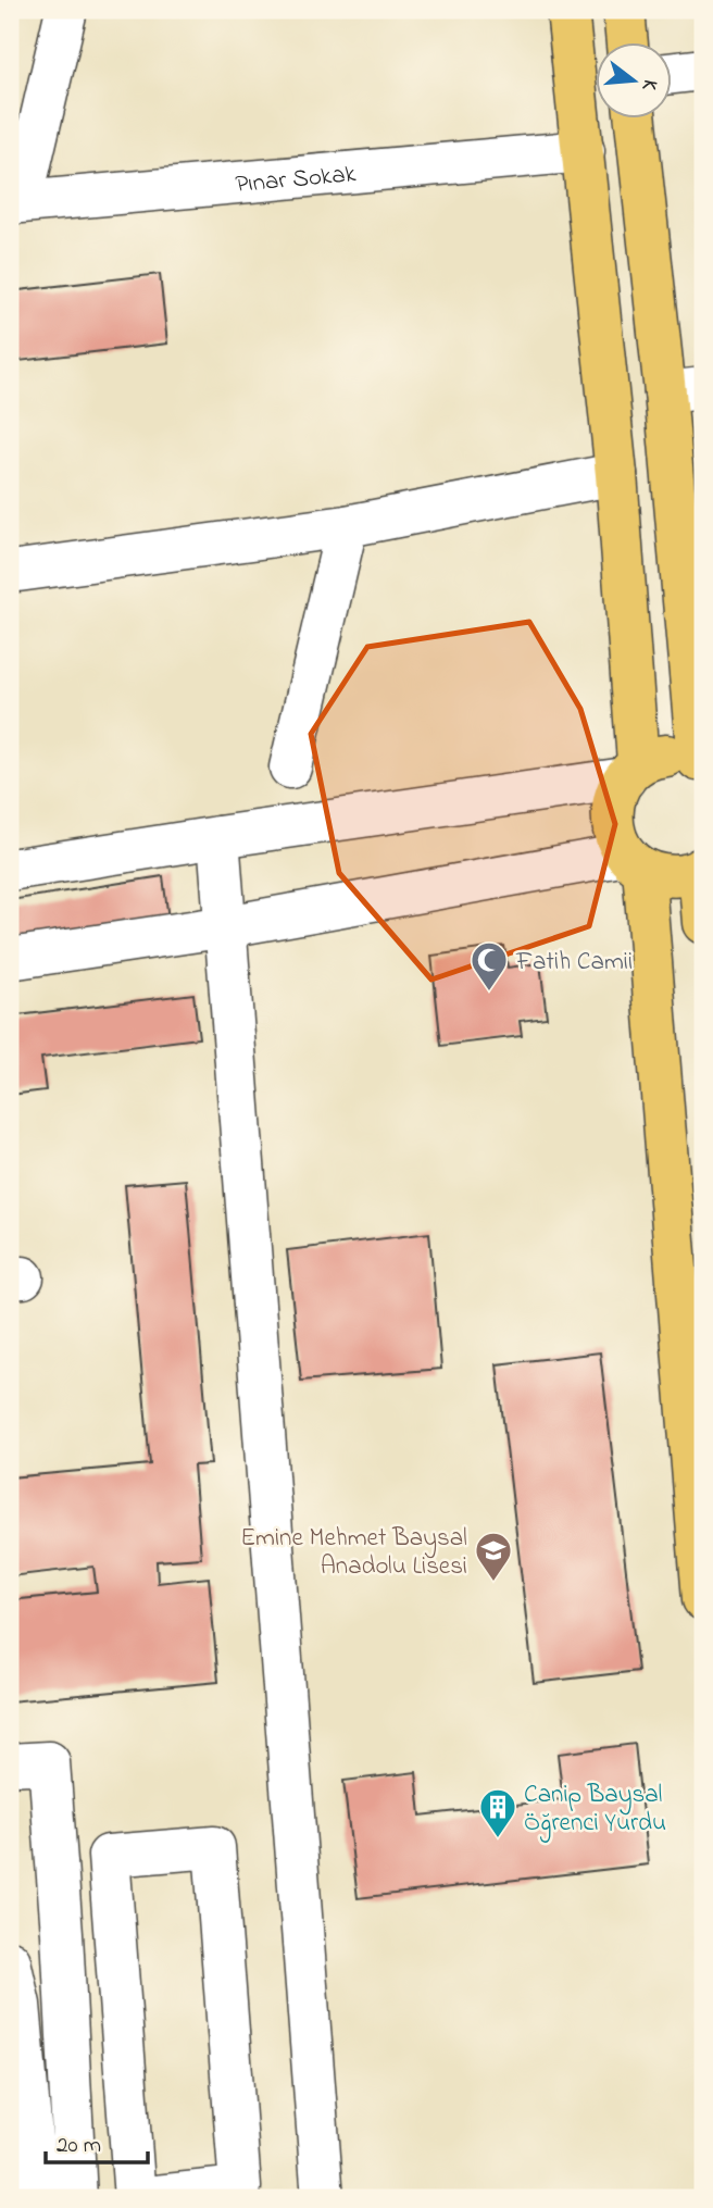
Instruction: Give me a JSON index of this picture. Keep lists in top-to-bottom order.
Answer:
{
  "streets": {
    "street": ["Pınar Sokak"]
  },
  "places": {
    "mosque": ["Fatih Camii"],
    "school or university": ["Emine Mehmet Baysal Anadolu Lisesi"],
    "building": ["Canip Baysal Öğrenci Yurdu"]
  },
  "scale_bar": "20 m",
  "north": "right"
}
